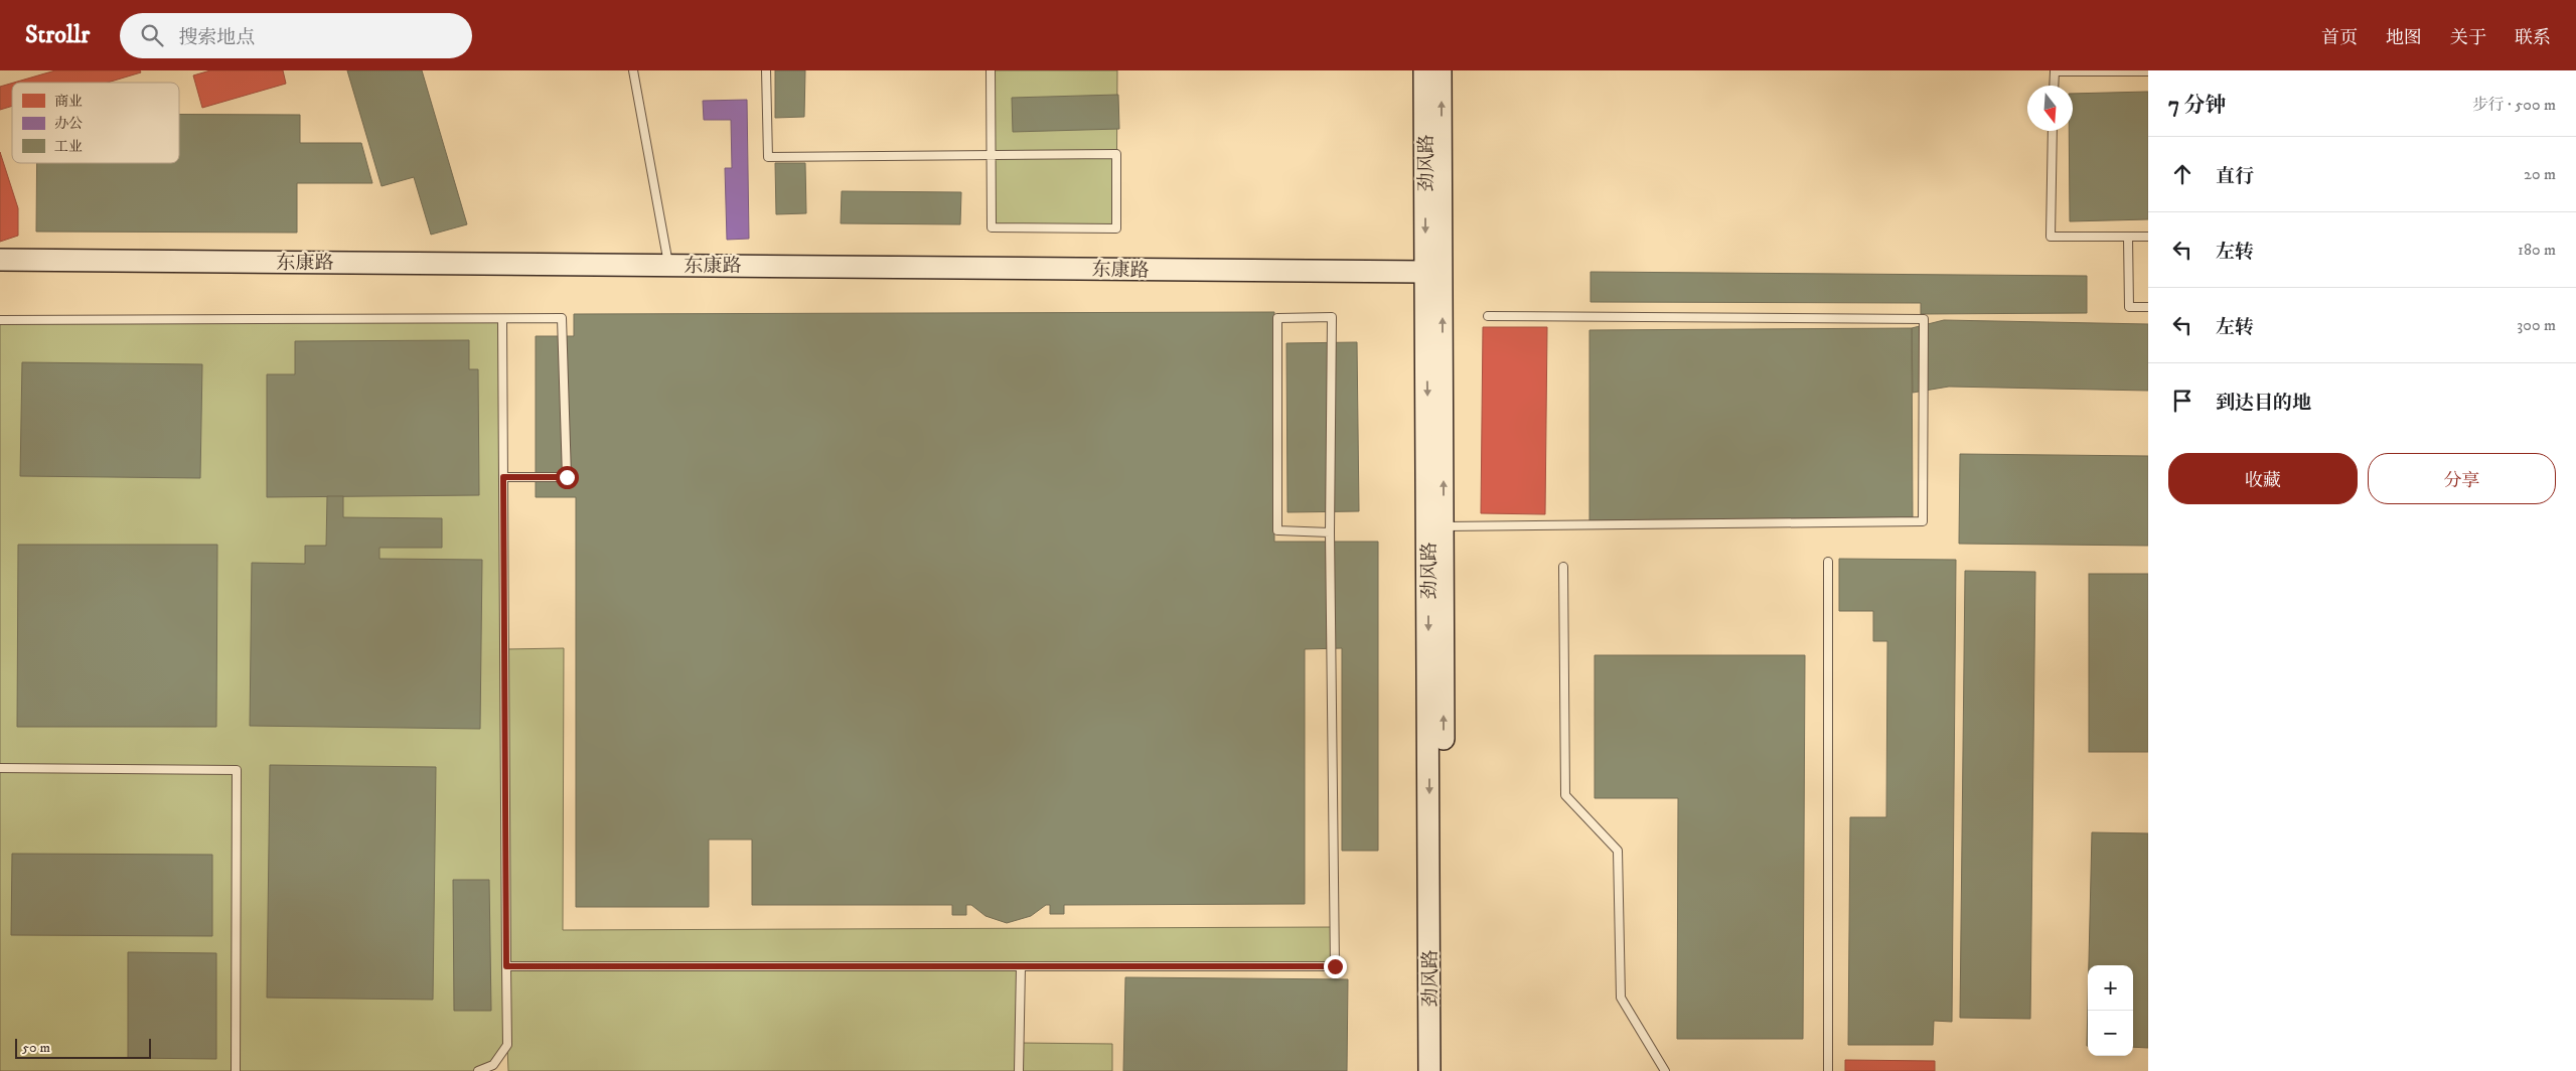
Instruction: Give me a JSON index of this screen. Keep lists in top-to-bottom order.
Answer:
{
  "streets": {
    "street": ["劲风路", "东康路"]
  },
  "crossings": [
    ["劲风路", "东康路"]
  ],
  "legend": ["商业", "办公", "工业"],
  "scale_bar": "50 m",
  "north": "bottom",
  "page": {
    "header": "Strollr",
    "search": "搜索地点",
    "nav": [
      "首页",
      "地图",
      "关于",
      "联系"
    ],
    "heading": ["7 分钟", "步行 · 500 m"],
    "list": [
      ["直行", "20 m"],
      ["左转", "180 m"],
      ["左转", "300 m"],
      "到达目的地"
    ],
    "buttons": ["收藏", "分享"],
    "map_buttons": ["+", "−"],
    "scale": "50 m"
  }
}
